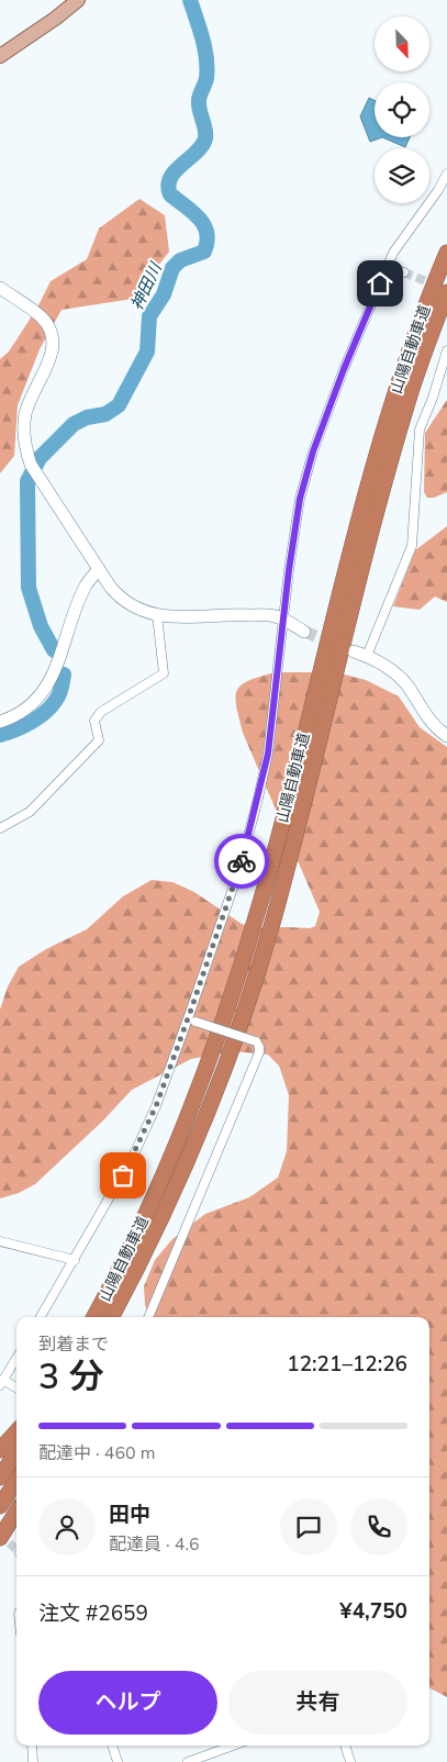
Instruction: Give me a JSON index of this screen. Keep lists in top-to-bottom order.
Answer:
{
  "streets": {
    "highway": ["山陽自動車道"]
  },
  "water": ["神田川"],
  "north": "bottom right",
  "page": {
    "heading": ["3 分", "到着まで", "12:21–12:26"],
    "panel": [
      "田中",
      "配達員 · 4.6",
      "注文 #2659",
      "¥4,750"
    ],
    "bar": "配達中 · 460 m",
    "buttons": ["ヘルプ", "共有"]
  }
}
